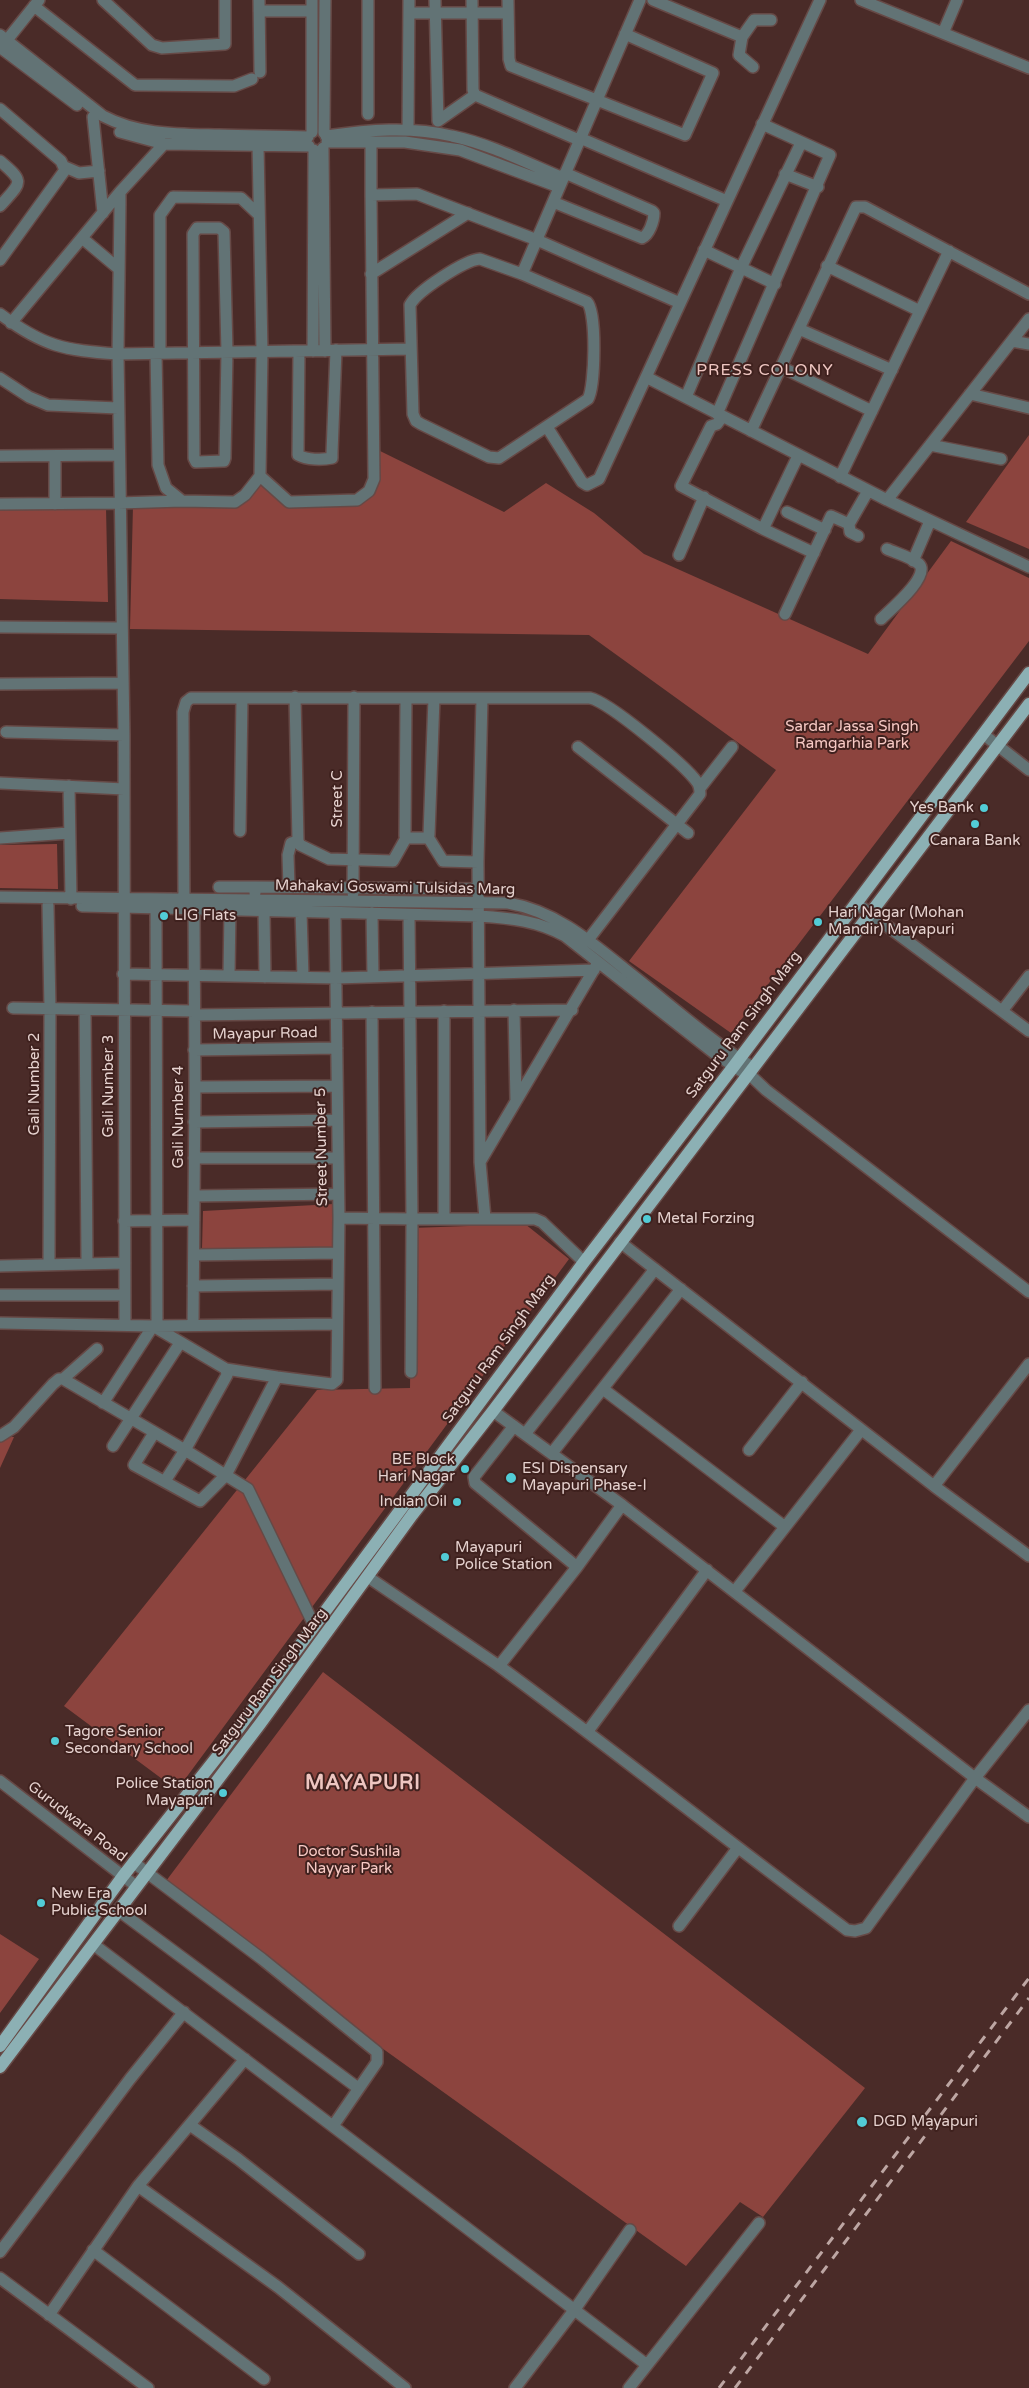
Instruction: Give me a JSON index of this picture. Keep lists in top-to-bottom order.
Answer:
{
  "streets": {
    "main road": ["Satguru Ram Singh Marg"],
    "street": [
      "Street C",
      "Mahakavi Goswami Tulsidas Marg",
      "Mayapur Road",
      "Gali Number 2",
      "Gali Number 3",
      "Gali Number 4",
      "Street Number 5",
      "Gurudwara Road"
    ]
  },
  "crossings": [
    ["Street C", "Mahakavi Goswami Tulsidas Marg"],
    ["Mahakavi Goswami Tulsidas Marg", "Satguru Ram Singh Marg"],
    ["Mahakavi Goswami Tulsidas Marg", "Gali Number 2"],
    ["Mahakavi Goswami Tulsidas Marg", "Gali Number 3"],
    ["Mahakavi Goswami Tulsidas Marg", "Gali Number 4"],
    ["Mahakavi Goswami Tulsidas Marg", "Street Number 5"],
    ["Satguru Ram Singh Marg", "Gurudwara Road"],
    ["Mayapur Road", "Gali Number 4"],
    ["Mayapur Road", "Street Number 5"]
  ],
  "districts": ["PRESS COLONY", "MAYAPURI"],
  "parks": ["Sardar Jassa Singh Ramgarhia Park", "Doctor Sushila Nayyar Park"],
  "places": [
    "Yes Bank",
    "Canara Bank",
    "LIG Flats",
    "Hari Nagar (Mohan Mandir) Mayapuri",
    "Metal Forzing",
    "BE Block Hari Nagar",
    "ESI Dispensary Mayapuri Phase-I",
    "Indian Oil",
    "Mayapuri Police Station",
    "Tagore Senior Secondary School",
    "Police Station Mayapuri",
    "New Era Public School",
    "DGD Mayapuri"
  ]
}
